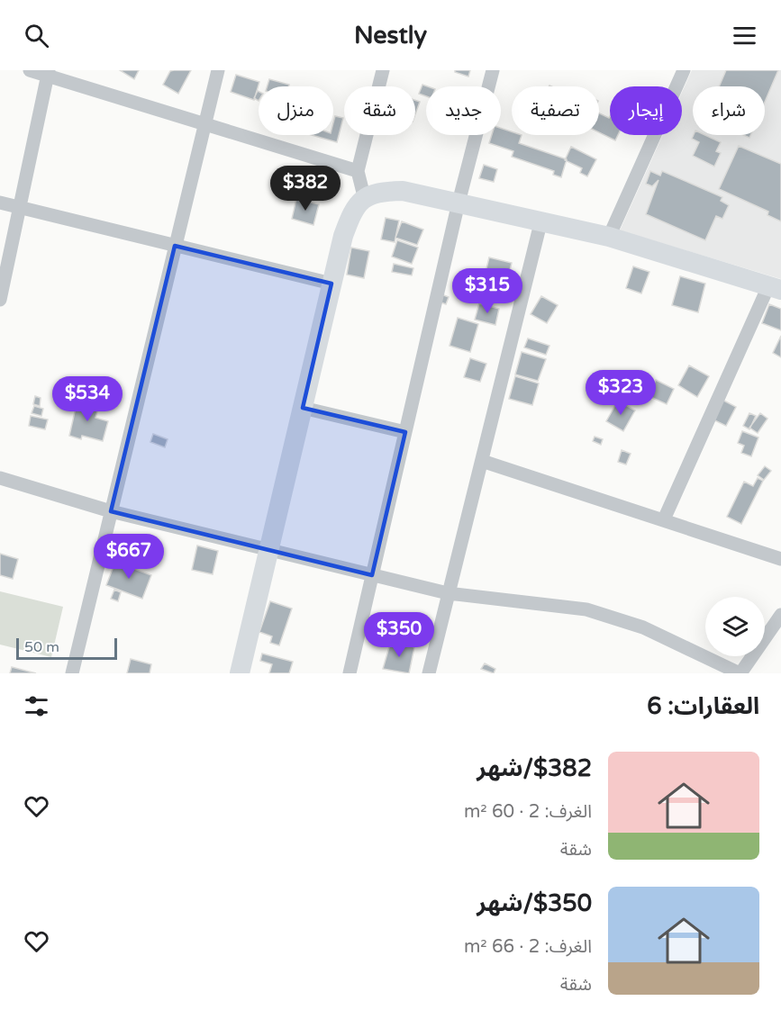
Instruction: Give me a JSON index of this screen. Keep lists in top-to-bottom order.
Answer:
{
  "scale_bar": "50 m",
  "page": {
    "header": "Nestly",
    "chip": [
      "شراء",
      "إيجار",
      "تصفية",
      "جديد",
      "شقة",
      "منزل"
    ],
    "price": [
      "$382",
      "$315",
      "$323",
      "$534",
      "$667",
      "$350"
    ],
    "scale": "50 m",
    "heading": "العقارات: 6",
    "list": [
      {
        "name": "$382/شهر",
        "note": "الغرف: 2 · 60 m² · شقة"
      },
      {
        "name": "$350/شهر",
        "note": "الغرف: 2 · 66 m² · شقة"
      }
    ]
  }
}
